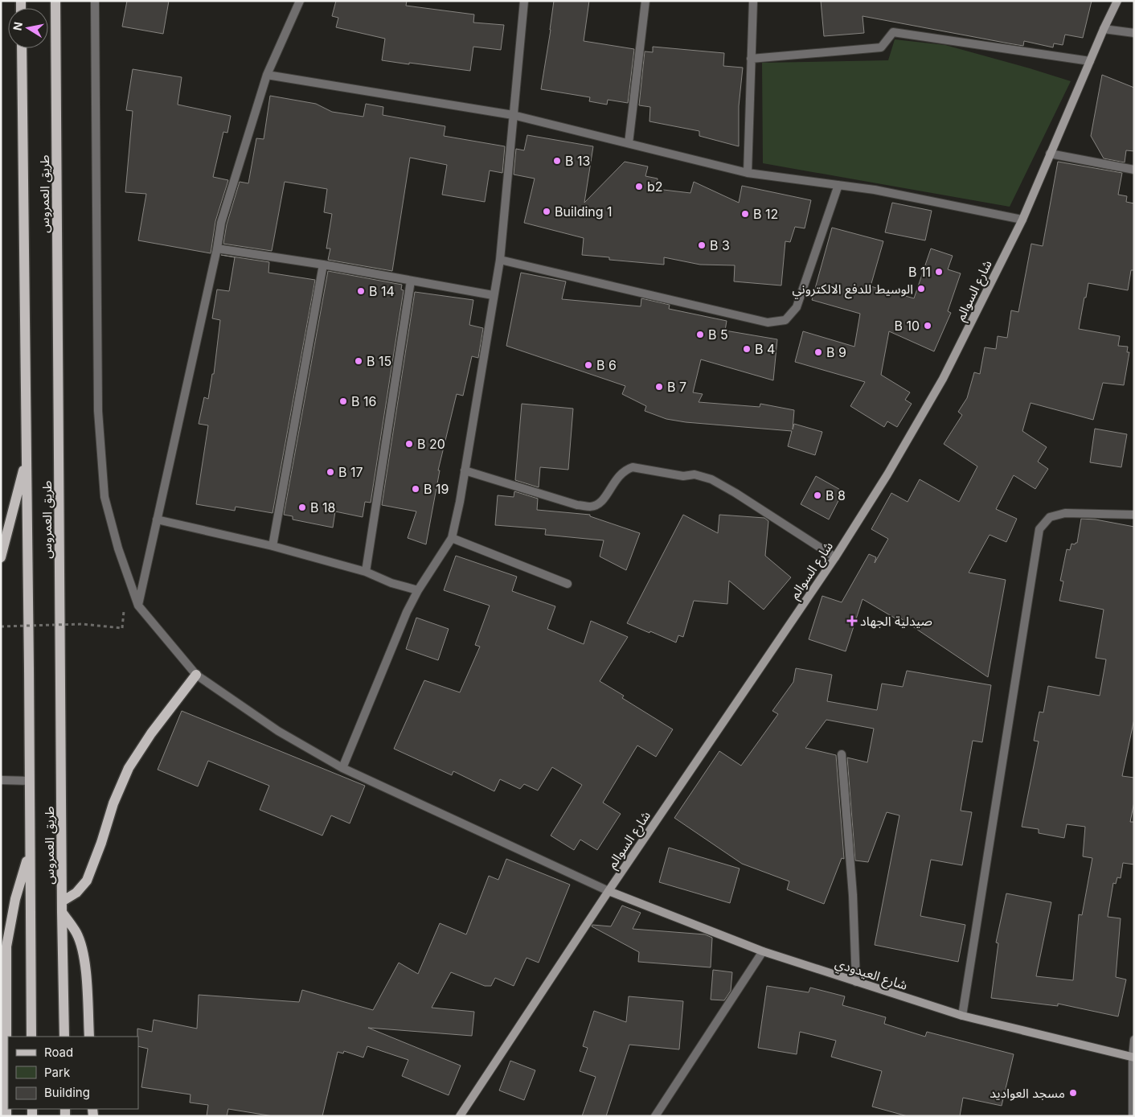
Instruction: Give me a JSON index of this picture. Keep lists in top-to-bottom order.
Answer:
{
  "streets": {
    "main road": ["طريق العمروس", "شارع السوالم", "شارع العيدودي"]
  },
  "crossings": [
    ["شارع السوالم", "شارع العيدودي"]
  ],
  "places": {
    "other": [
      "B 13",
      "b2",
      "Building 1",
      "B 12",
      "B 3",
      "B 11",
      "الوسيط للدفع الالكتروني",
      "B 14",
      "B 10",
      "B 5",
      "B 4",
      "B 9",
      "B 15",
      "B 6",
      "B 7",
      "B 16",
      "B 20",
      "B 17",
      "B 19",
      "B 8",
      "B 18",
      "مسجد العواديد"
    ],
    "health": ["صيدلية الجهاد"]
  },
  "legend": ["Road", "Park", "Building"],
  "north": "left"
}
